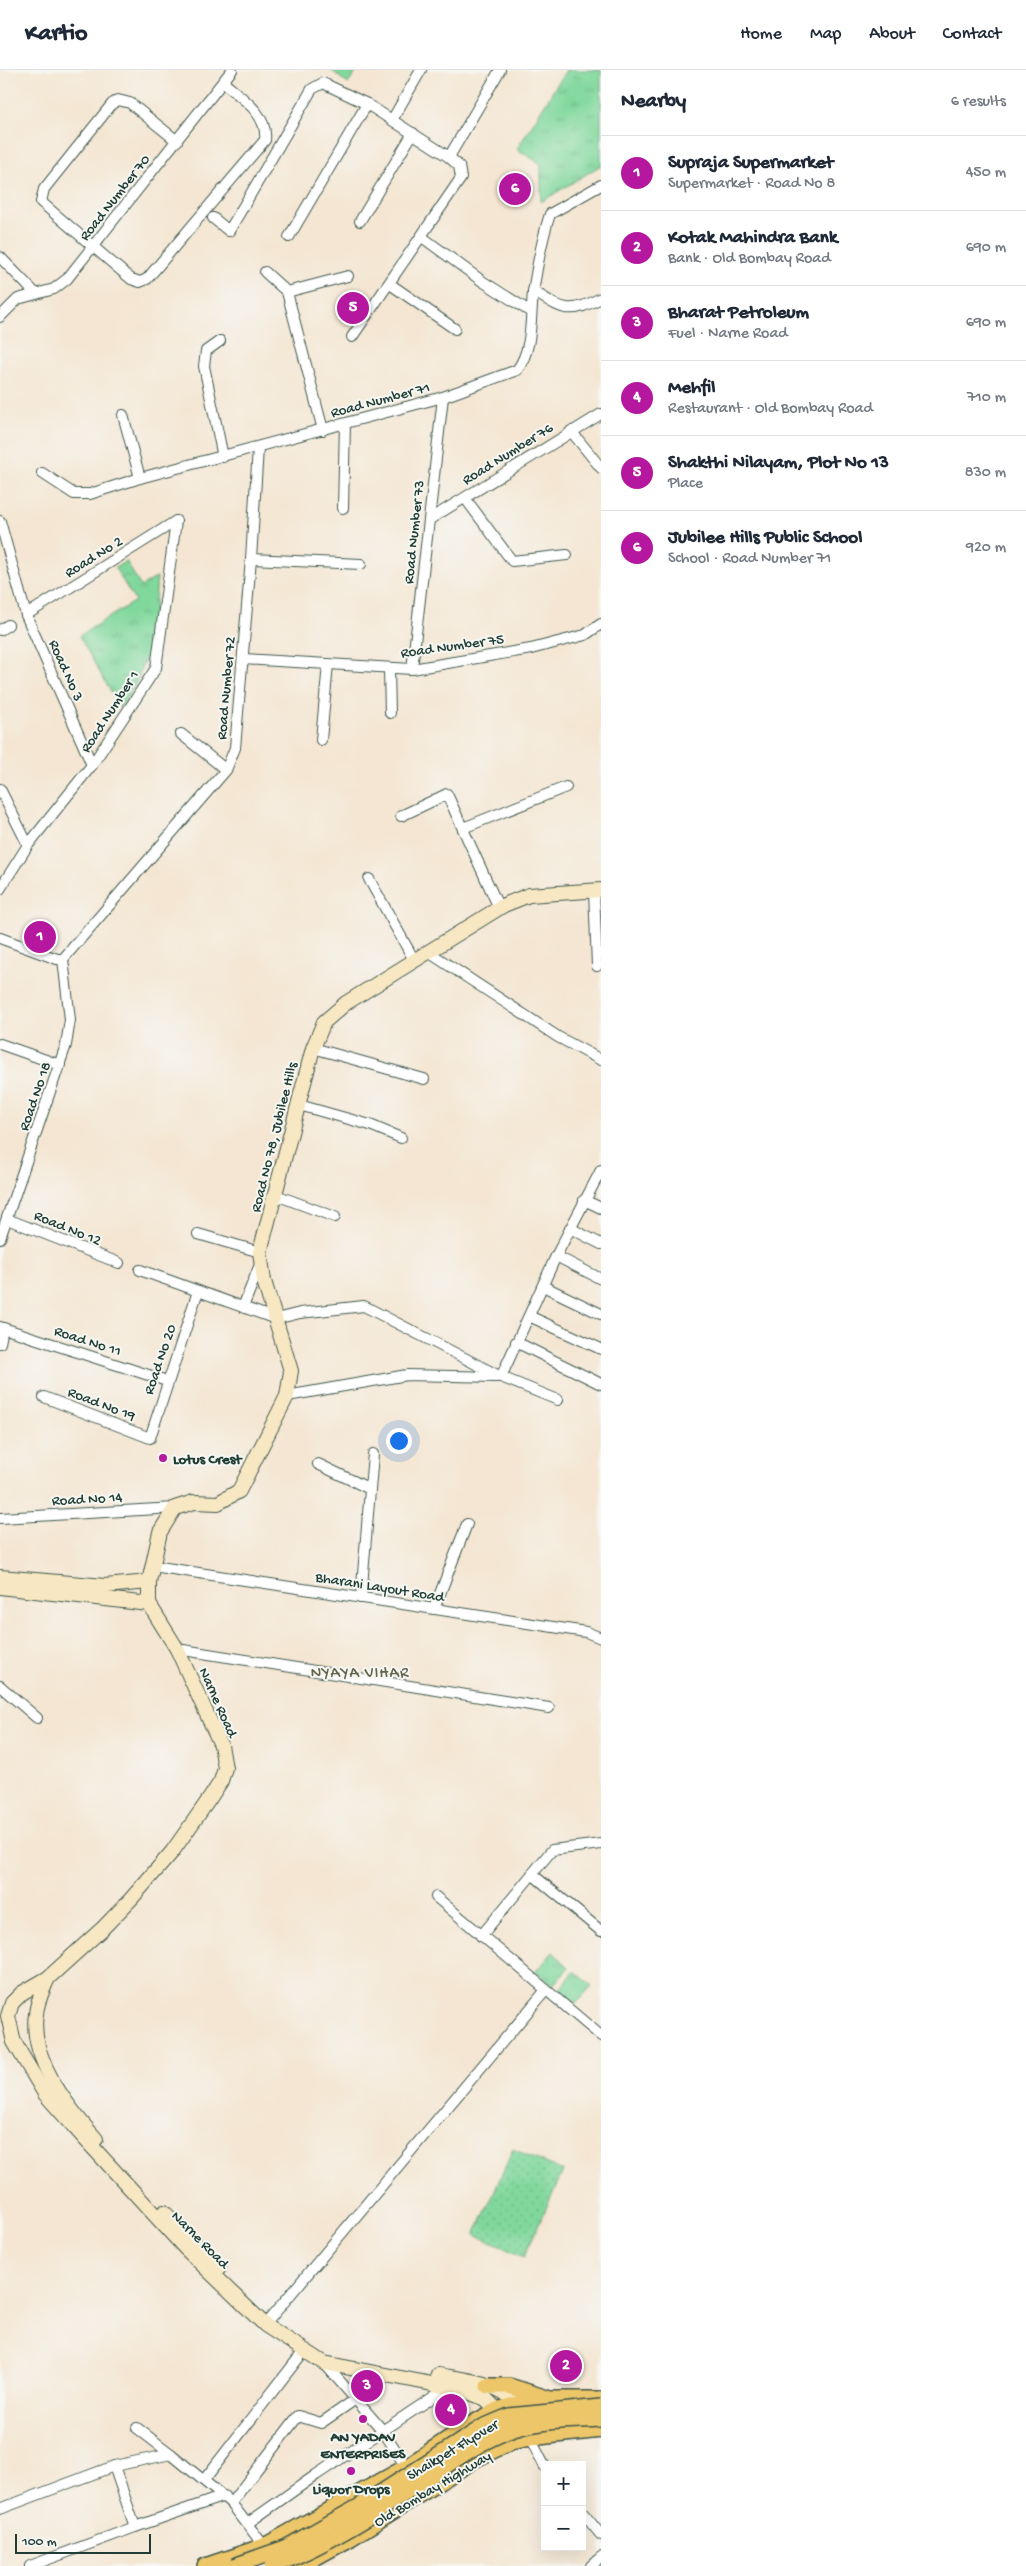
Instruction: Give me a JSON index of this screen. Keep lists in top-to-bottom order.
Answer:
{
  "streets": {
    "main road": [
      "Road No 78, Jubilee Hills",
      "Narne Road",
      "Shaikpet Flyover",
      "Old Bombay Highway"
    ],
    "street": [
      "Road Number 70",
      "Road Number 71",
      "Road Number 76",
      "Road Number 73",
      "Road No 2",
      "Road Number 75",
      "Road No 3",
      "Road Number 72",
      "Road Number 1",
      "Road No 18",
      "Road No 12",
      "Road No 11",
      "Road No 20",
      "Road No 19",
      "Road No 14",
      "Bharani Layout Road"
    ]
  },
  "crossings": [
    ["Road Number 71", "Road Number 73"],
    ["Road Number 71", "Road Number 72"],
    ["Road Number 76", "Road Number 73"],
    ["Road Number 73", "Road Number 75"],
    ["Road No 2", "Road No 3"],
    ["Road No 2", "Road Number 1"],
    ["Road Number 75", "Road Number 72"],
    ["Road No 3", "Road Number 1"],
    ["Road Number 72", "Road No 18"],
    ["Road No 18", "Road No 12"],
    ["Road No 78, Jubilee Hills", "Road No 14"],
    ["Road No 11", "Road No 20"],
    ["Road No 20", "Road No 19"]
  ],
  "districts": ["NYAYA VIHAR"],
  "places": ["Lotus Crest", "AN YADAV ENTERPRISES", "Liquor Drops"],
  "scale_bar": "100 m",
  "page": {
    "header": "Kartio",
    "nav": [
      "Home",
      "Map",
      "About",
      "Contact"
    ],
    "heading": ["Nearby", "6 results"],
    "list": [
      {
        "mark": "1",
        "name": "Supraja Supermarket",
        "note": "Supermarket · Road No 8",
        "value": "450 m"
      },
      {
        "mark": "2",
        "name": "Kotak Mahindra Bank",
        "note": "Bank · Old Bombay Road",
        "value": "690 m"
      },
      {
        "mark": "3",
        "name": "Bharat Petroleum",
        "note": "Fuel · Narne Road",
        "value": "690 m"
      },
      {
        "mark": "4",
        "name": "Mehfil",
        "note": "Restaurant · Old Bombay Road",
        "value": "710 m"
      },
      {
        "mark": "5",
        "name": "Shakthi Nilayam, Plot No 13",
        "note": "Place",
        "value": "830 m"
      },
      {
        "mark": "6",
        "name": "Jubilee Hills Public School",
        "note": "School · Road Number 71",
        "value": "920 m"
      }
    ],
    "pins": [
      "6",
      "5",
      "1",
      "2",
      "3",
      "4"
    ],
    "map_buttons": ["+", "−"],
    "scale": "100 m"
  }
}
